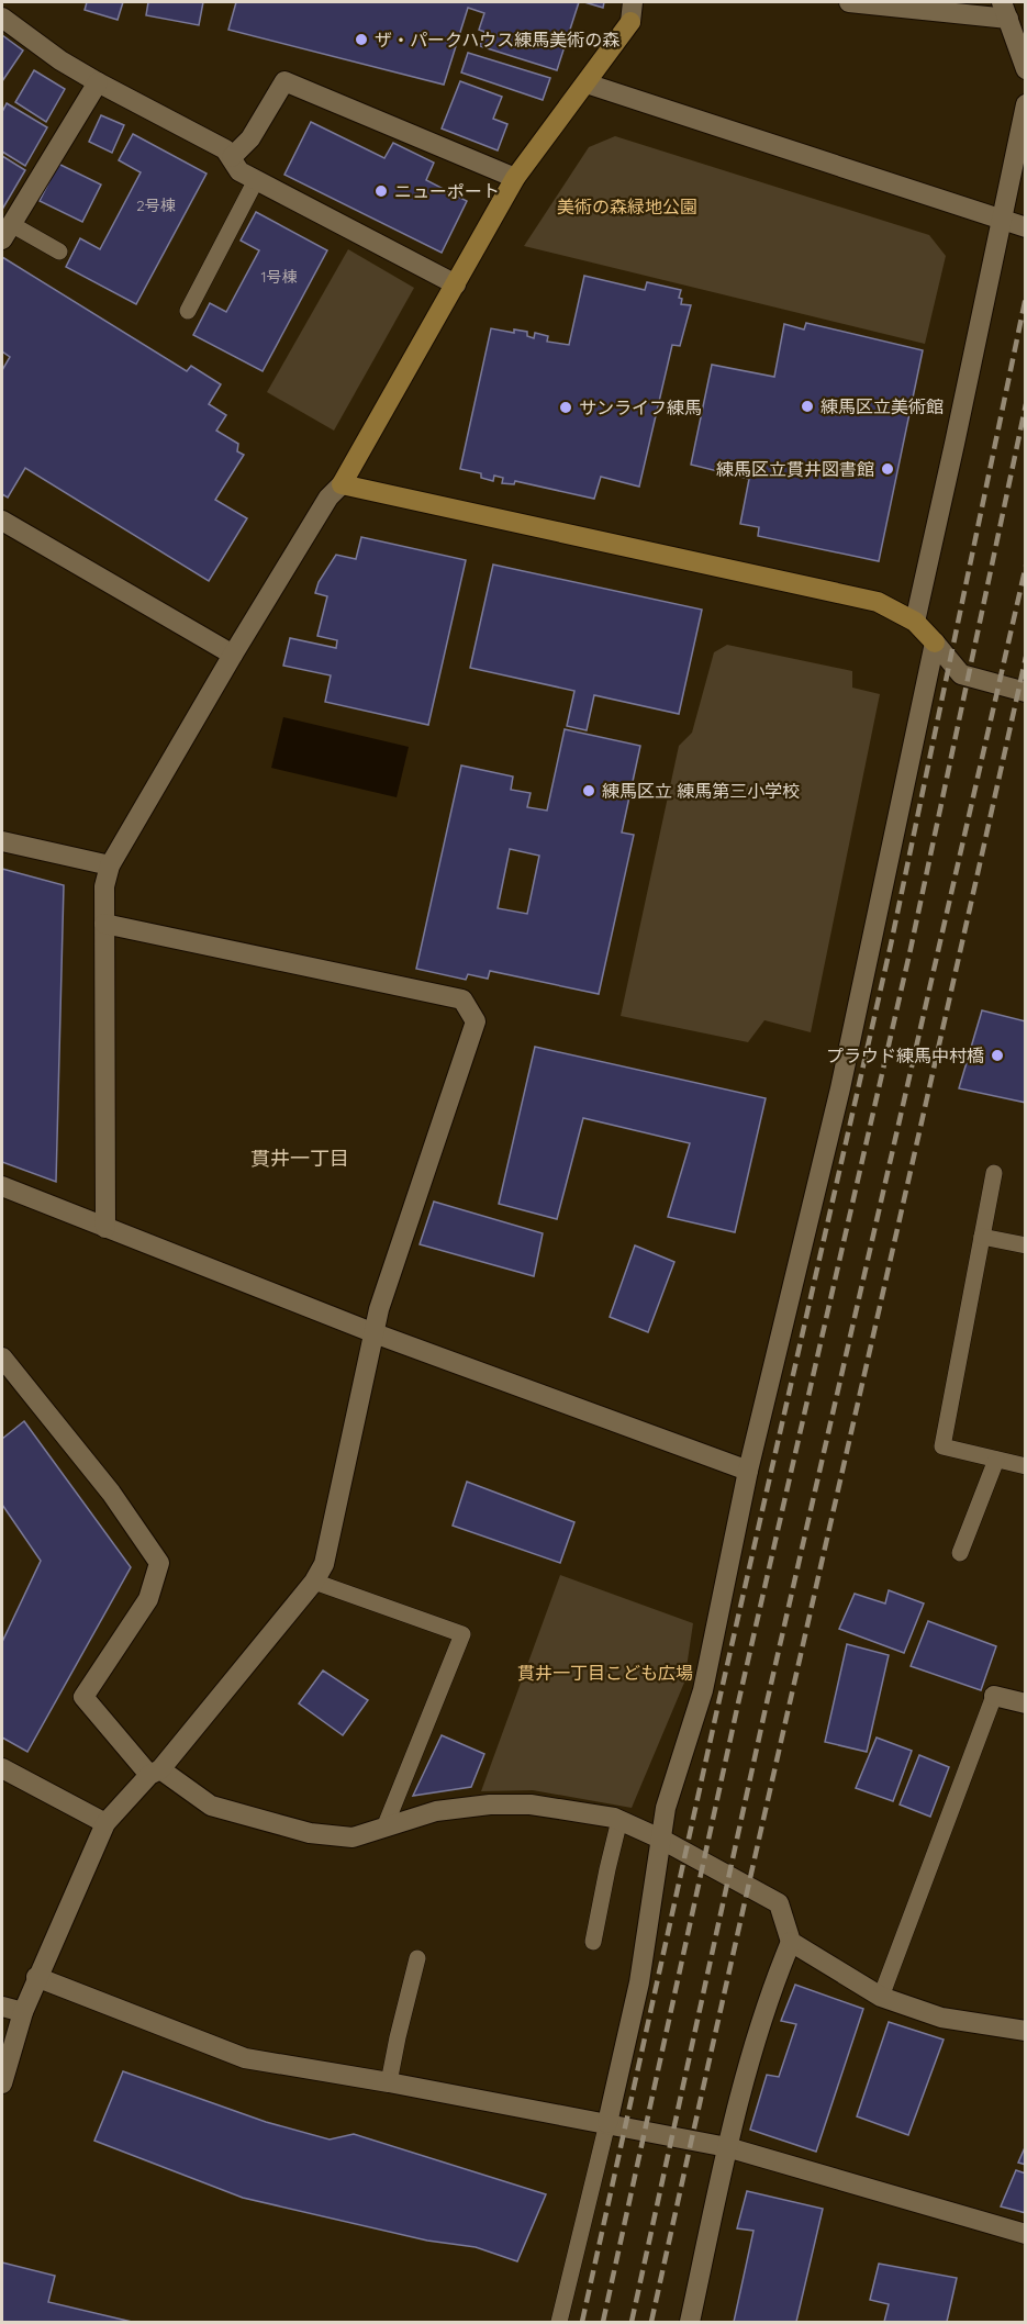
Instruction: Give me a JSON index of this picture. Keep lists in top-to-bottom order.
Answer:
{
  "districts": ["貫井一丁目"],
  "parks": ["美術の森緑地公園", "貫井一丁目こども広場"],
  "places": [
    "ザ・パークハウス練馬美術の森",
    "ニューポート",
    "練馬区立美術館",
    "サンライフ練馬",
    "練馬区立貫井図書館",
    "練馬区立 練馬第三小学校",
    "プラウド練馬中村橋"
  ],
  "house_numbers": ["2号棟", "1号棟"]
}
